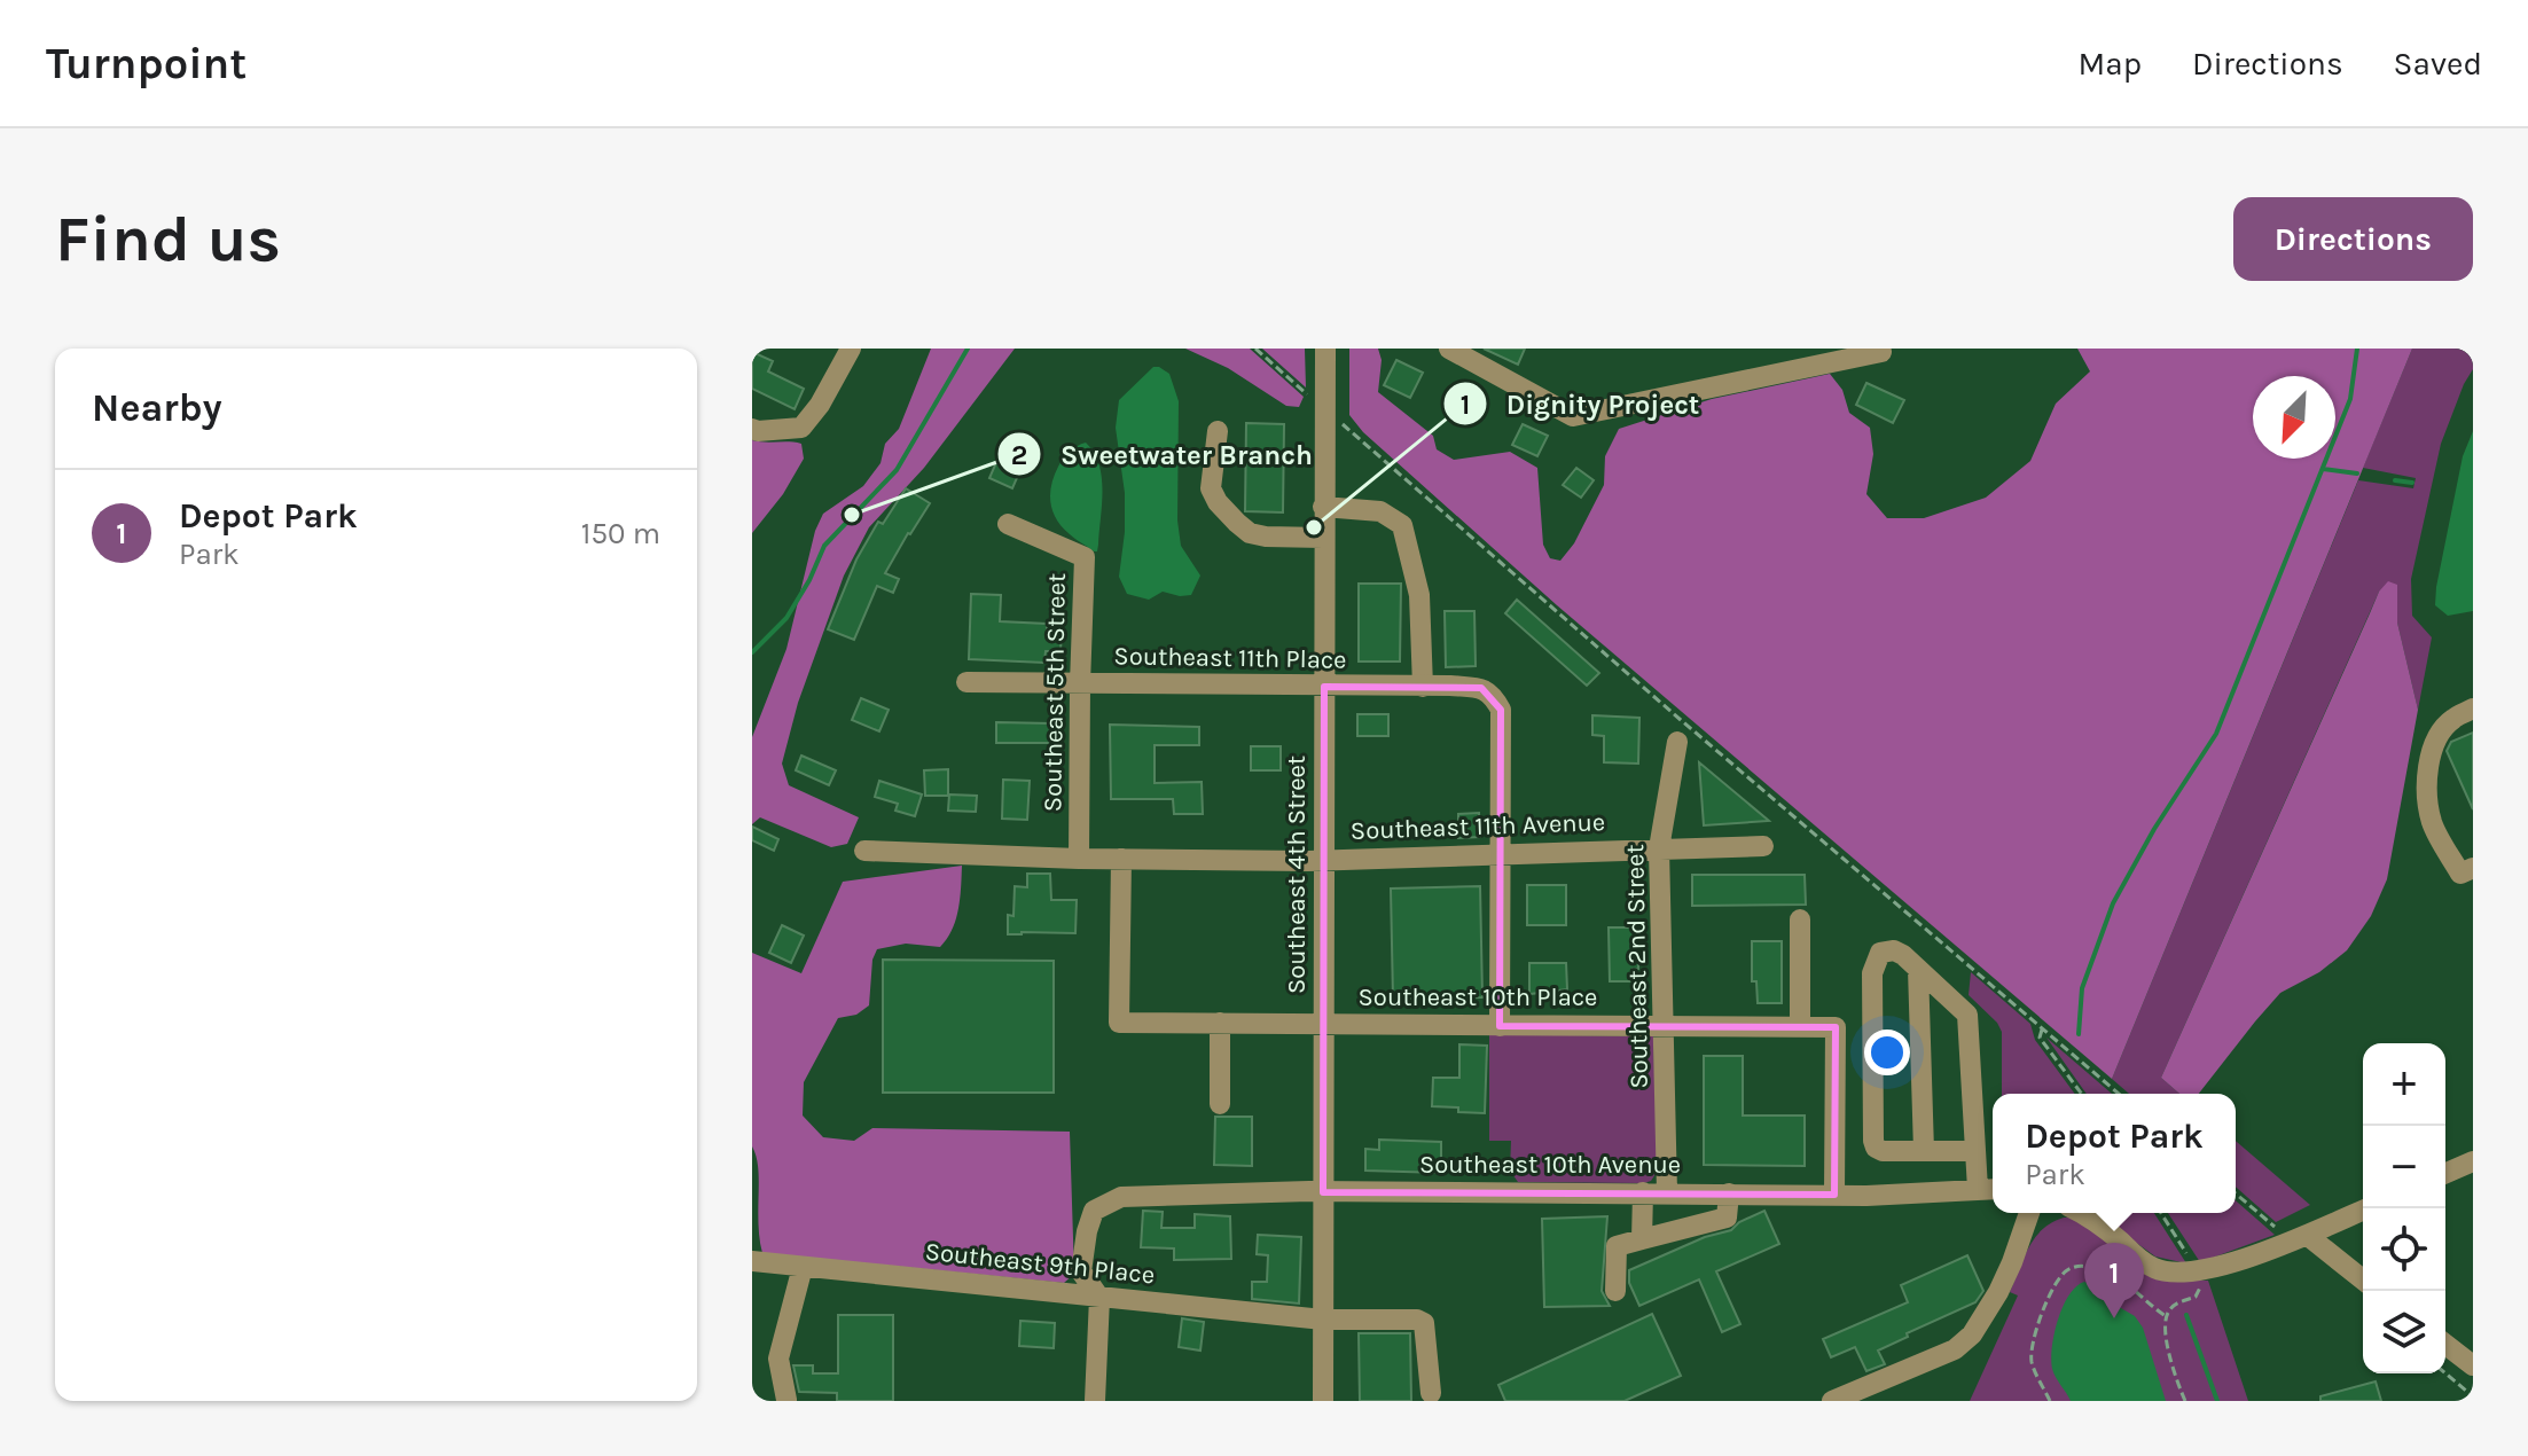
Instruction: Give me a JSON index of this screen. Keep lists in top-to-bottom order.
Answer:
{
  "streets": {
    "street": [
      "Southeast 11th Place",
      "Southeast 5th Street",
      "Southeast 11th Avenue",
      "Southeast 4th Street",
      "Southeast 2nd Street",
      "Southeast 10th Place",
      "Southeast 10th Avenue",
      "Southeast 9th Place"
    ]
  },
  "crossings": [
    ["Southeast 11th Place", "Southeast 5th Street"],
    ["Southeast 11th Place", "Southeast 11th Avenue"],
    ["Southeast 11th Place", "Southeast 4th Street"],
    ["Southeast 5th Street", "Southeast 11th Avenue"],
    ["Southeast 11th Avenue", "Southeast 4th Street"],
    ["Southeast 11th Avenue", "Southeast 2nd Street"],
    ["Southeast 11th Avenue", "Southeast 10th Place"],
    ["Southeast 4th Street", "Southeast 10th Place"],
    ["Southeast 4th Street", "Southeast 10th Avenue"],
    ["Southeast 4th Street", "Southeast 9th Place"],
    ["Southeast 2nd Street", "Southeast 10th Place"],
    ["Southeast 2nd Street", "Southeast 10th Avenue"],
    ["Southeast 10th Place", "Southeast 10th Avenue"],
    ["Southeast 10th Avenue", "Southeast 9th Place"]
  ],
  "places": ["Sweetwater Branch", "Dignity Project"],
  "north": "bottom left",
  "page": {
    "header": "Turnpoint",
    "nav": ["Map", "Directions", "Saved"],
    "buttons": "Directions",
    "title": "Find us",
    "heading": "Nearby",
    "list": [
      {
        "mark": "1",
        "name": "Depot Park",
        "note": "Park",
        "value": "150 m"
      }
    ],
    "map_buttons": ["+", "−"],
    "popup": ["Depot Park", "Park"],
    "pins": "1"
  }
}
